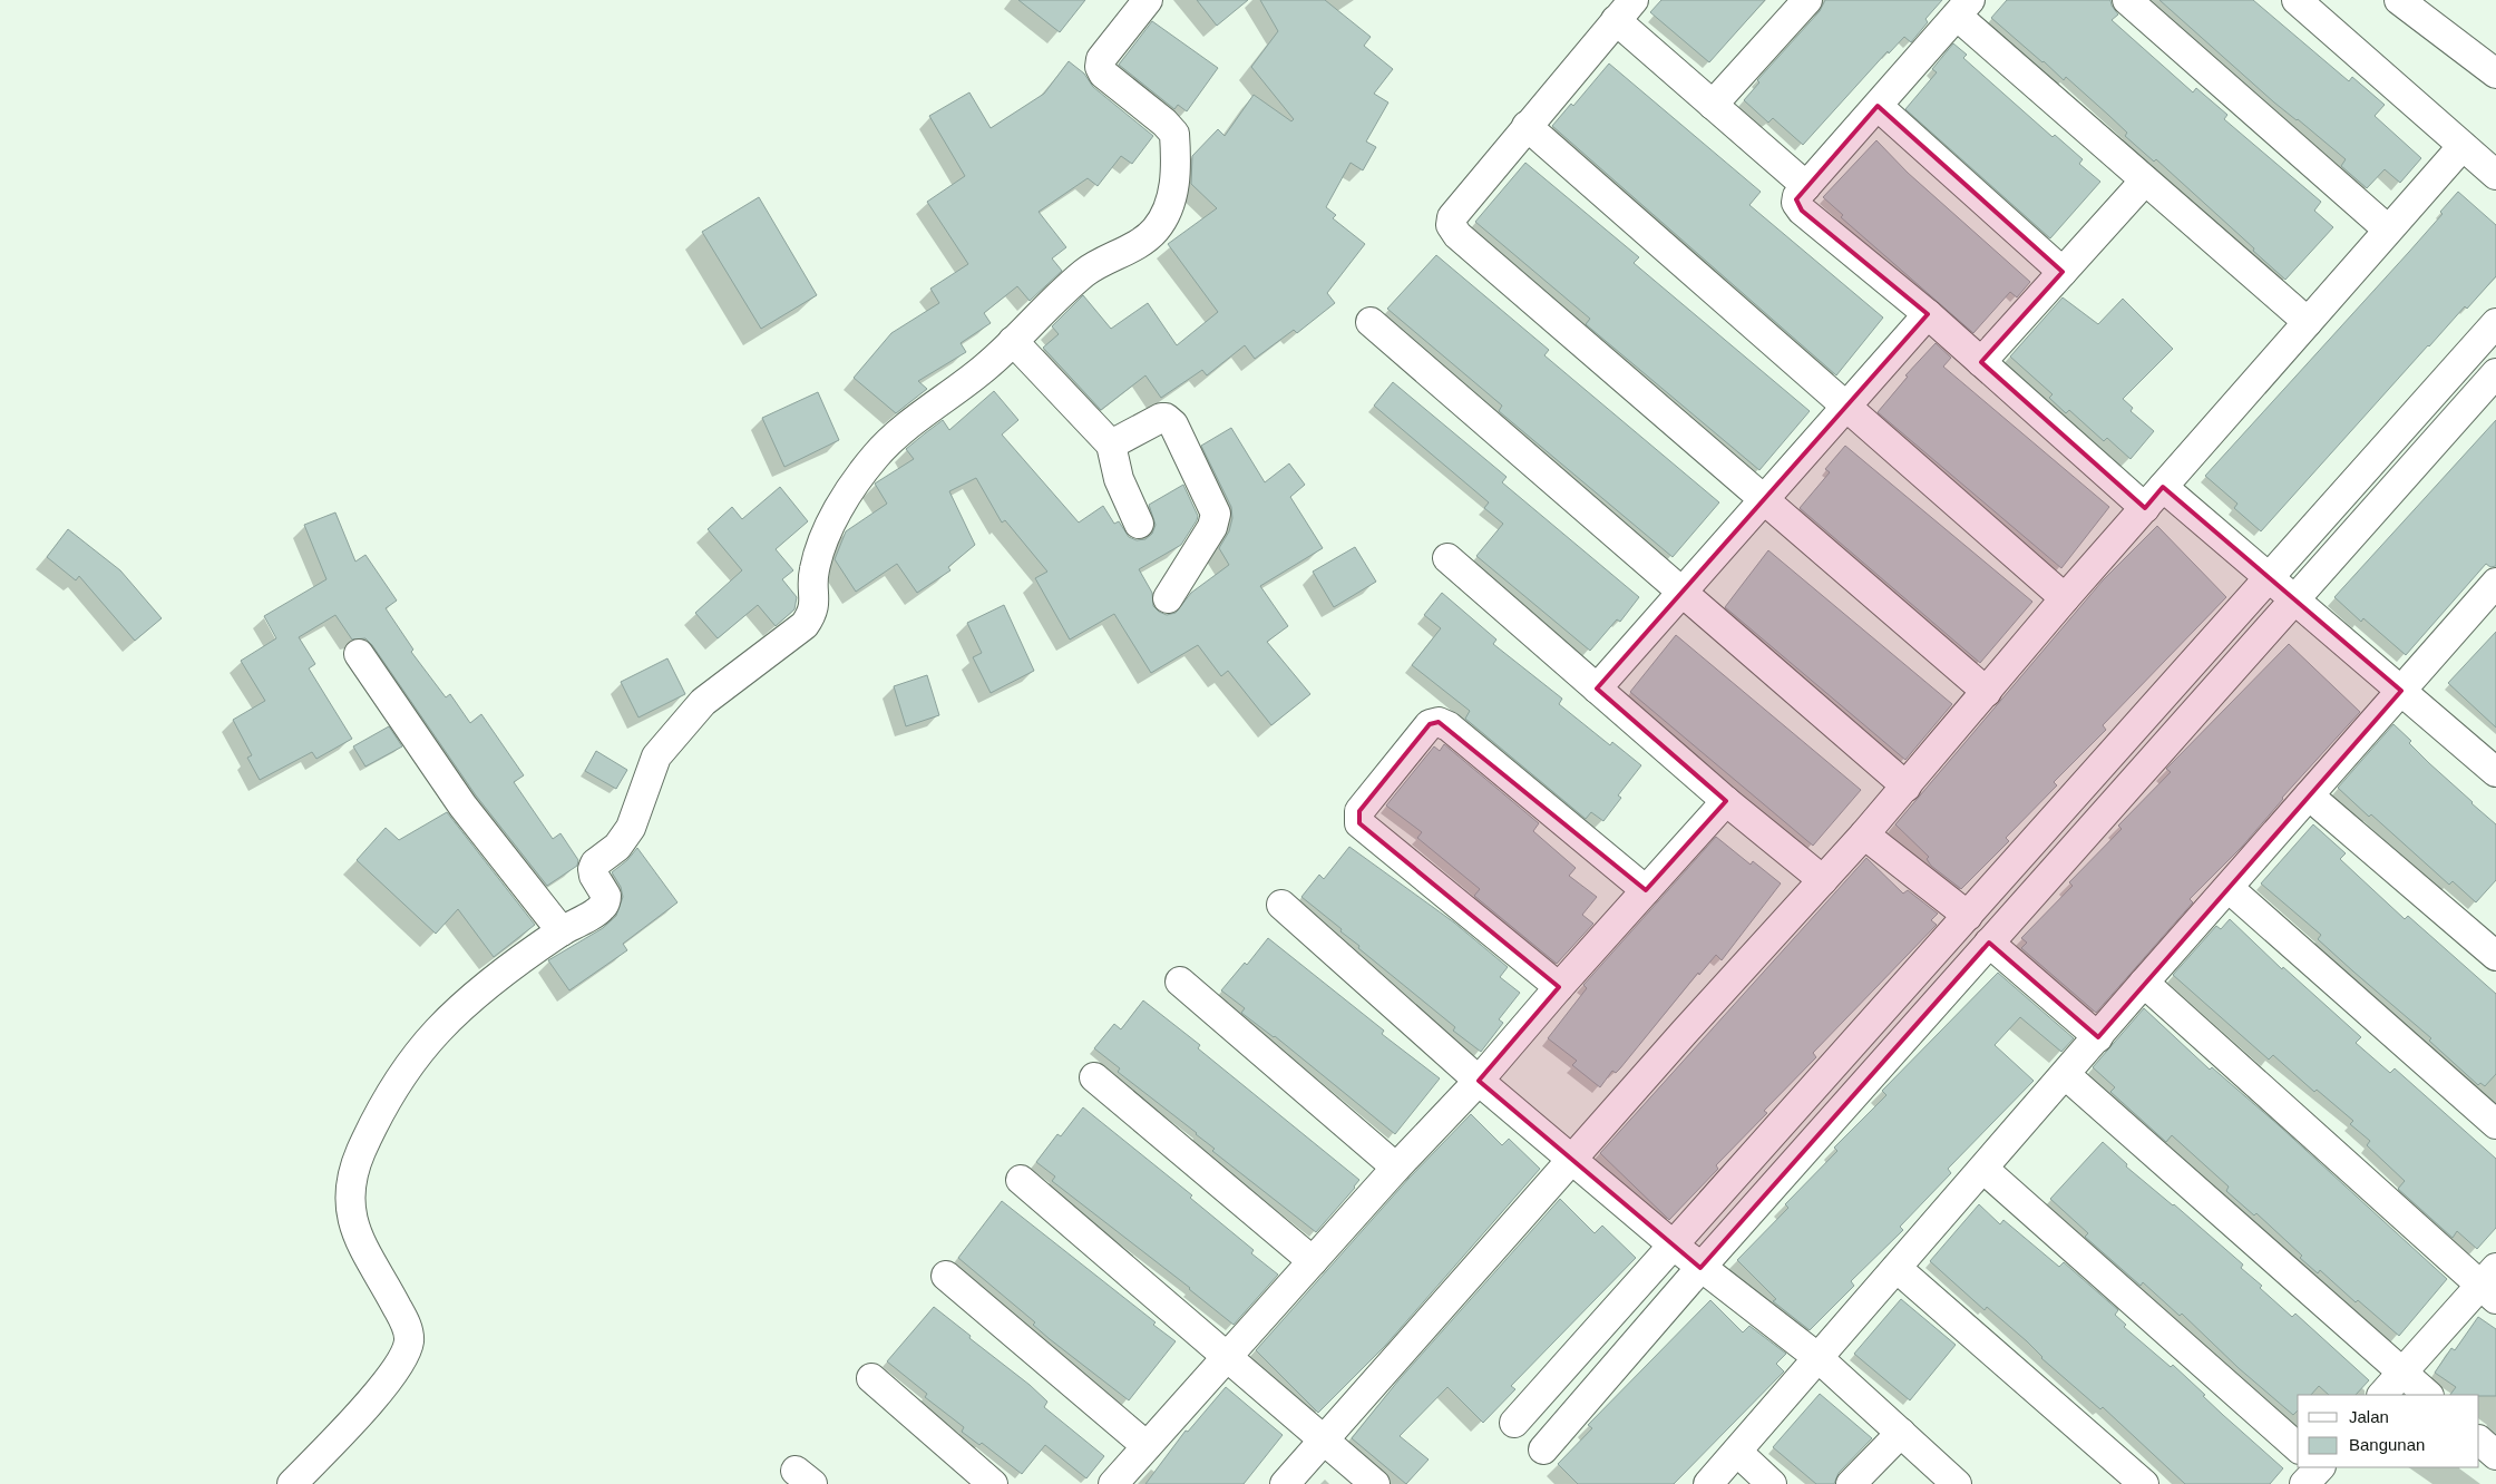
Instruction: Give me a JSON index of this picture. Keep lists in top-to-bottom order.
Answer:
{
  "legend": ["Jalan", "Bangunan"]
}
